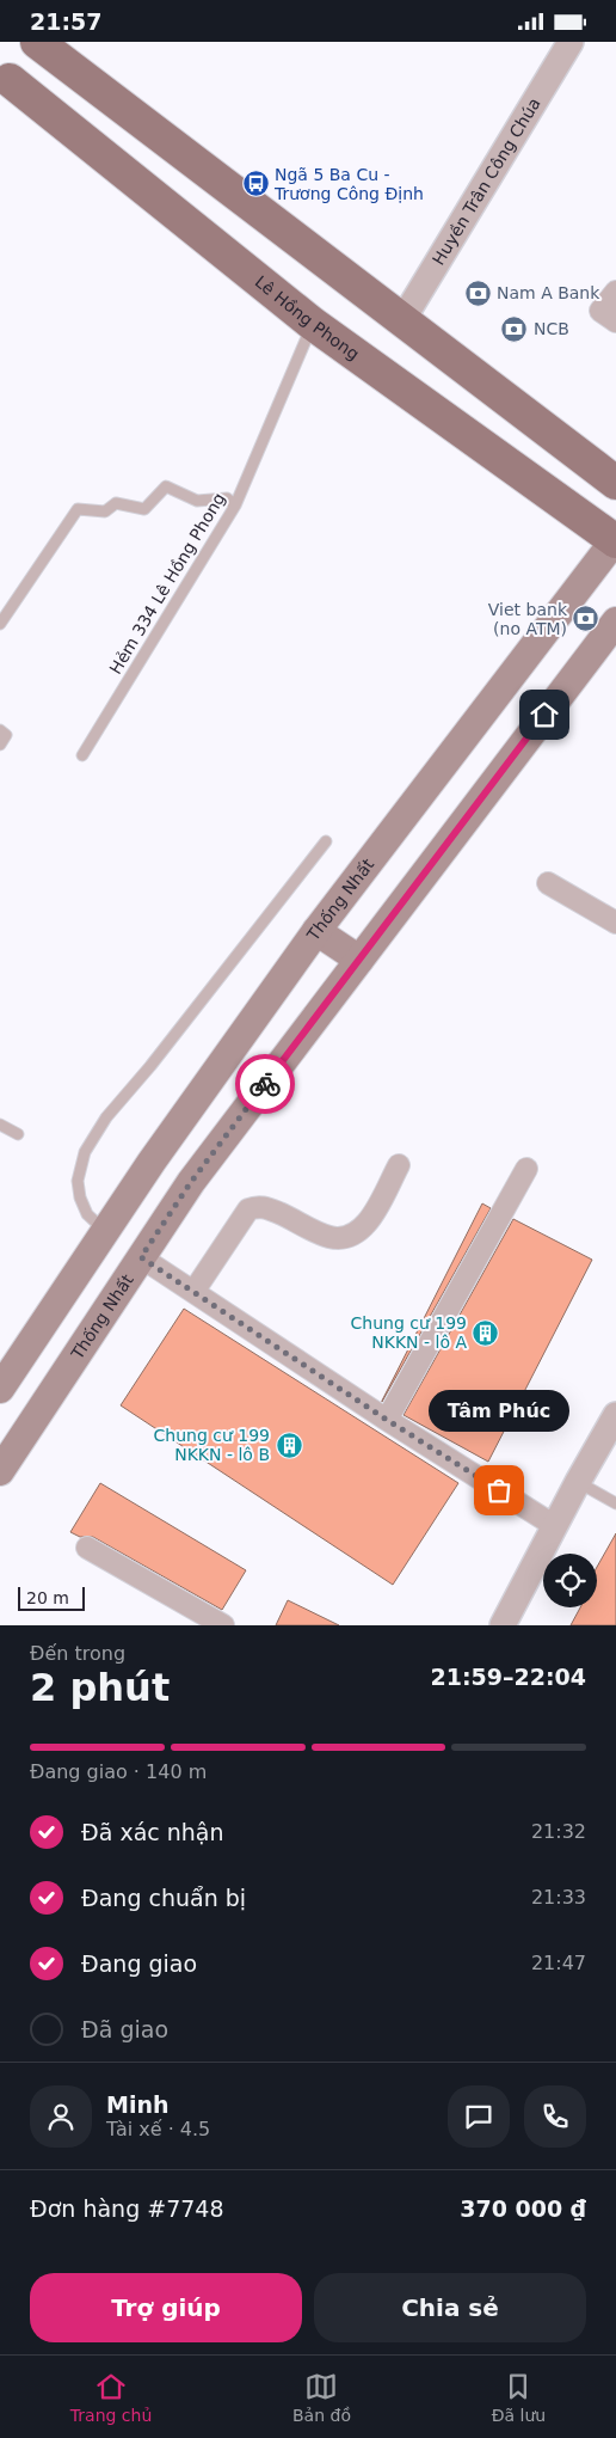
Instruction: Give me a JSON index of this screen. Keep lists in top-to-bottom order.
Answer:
{
  "streets": {
    "main road": ["Lê Hồng Phong", "Thống Nhất"],
    "street": ["Huyền Trân Công Chúa"],
    "lane": ["Hẻm 334 Lê Hồng Phong"]
  },
  "crossings": [
    ["Lê Hồng Phong", "Hẻm 334 Lê Hồng Phong"],
    ["Lê Hồng Phong", "Thống Nhất"]
  ],
  "places": {
    "bus stop": ["Ngã 5 Ba Cu - Trương Công Định"],
    "bank": ["Nam A Bank", "NCB", "Viet bank (no ATM)"],
    "building": ["Chung cư 199 NKKN - lô A", "Chung cư 199 NKKN - lô B"],
    "other": ["Tâm Phúc"]
  },
  "scale_bar": "20 m",
  "page": {
    "status": "21:57",
    "bubble": "Tâm Phúc",
    "scale": "20 m",
    "heading": ["2 phút", "Đến trong", "21:59–22:04"],
    "panel": [
      "Minh",
      "Tài xế · 4.5",
      "Đơn hàng #7748",
      "370 000 ₫"
    ],
    "bar": "Đang giao · 140 m",
    "list": [
      ["Đã xác nhận", "21:32"],
      ["Đang chuẩn bị", "21:33"],
      ["Đang giao", "21:47"],
      "Đã giao"
    ],
    "buttons": ["Trợ giúp", "Chia sẻ"],
    "tabs": ["Trang chủ", "Bản đồ", "Đã lưu"]
  }
}
